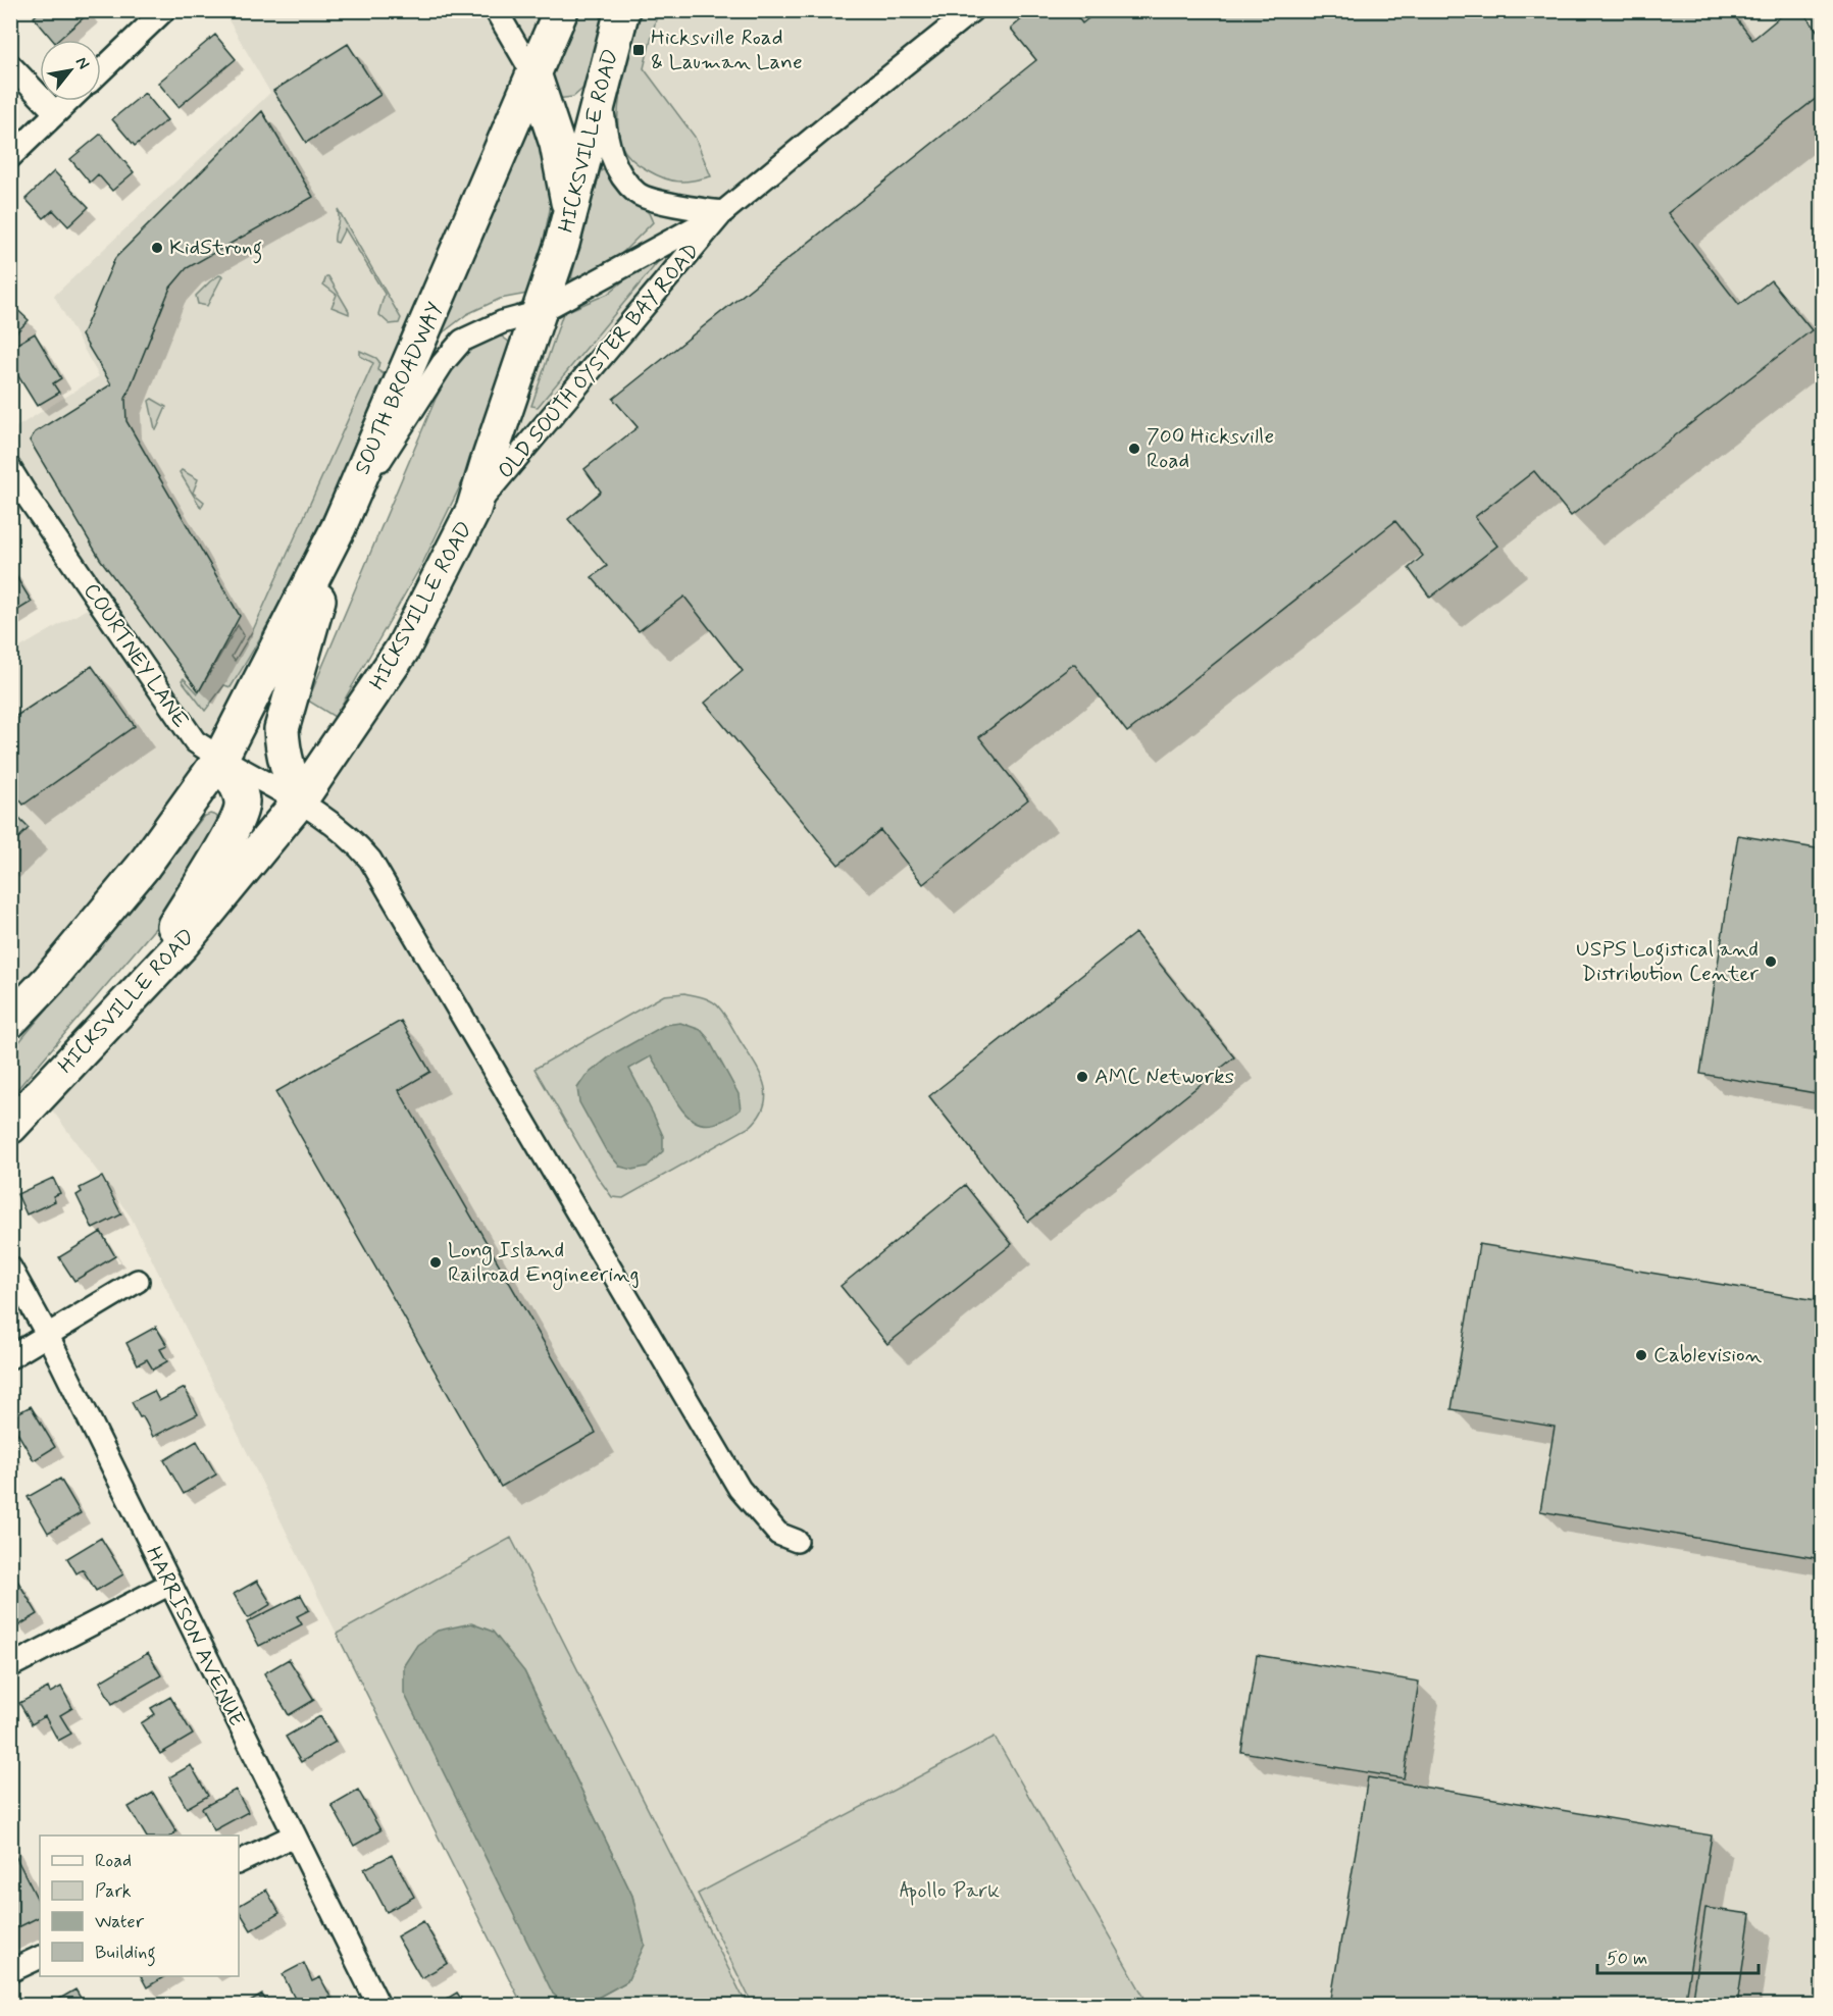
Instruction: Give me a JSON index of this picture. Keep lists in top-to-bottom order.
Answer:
{
  "streets": {
    "main road": ["HICKSVILLE ROAD", "SOUTH BROADWAY"],
    "street": ["OLD SOUTH OYSTER BAY ROAD", "COURTNEY LANE", "HARRISON AVENUE"]
  },
  "crossings": [
    ["HICKSVILLE ROAD", "OLD SOUTH OYSTER BAY ROAD"],
    ["HICKSVILLE ROAD", "COURTNEY LANE"],
    ["OLD SOUTH OYSTER BAY ROAD", "SOUTH BROADWAY"],
    ["SOUTH BROADWAY", "COURTNEY LANE"]
  ],
  "parks": ["Apollo Park"],
  "places": {
    "transit": ["Hicksville Road & Lauman Lane"],
    "other": [
      "KidStrong",
      "700 Hicksville Road",
      "USPS Logistical and Distribution Center",
      "AMC Networks",
      "Long Island Railroad Engineering",
      "Cablevision"
    ]
  },
  "legend": [
    "Road",
    "Park",
    "Water",
    "Building"
  ],
  "scale_bar": "50 m",
  "north": "top right"
}
